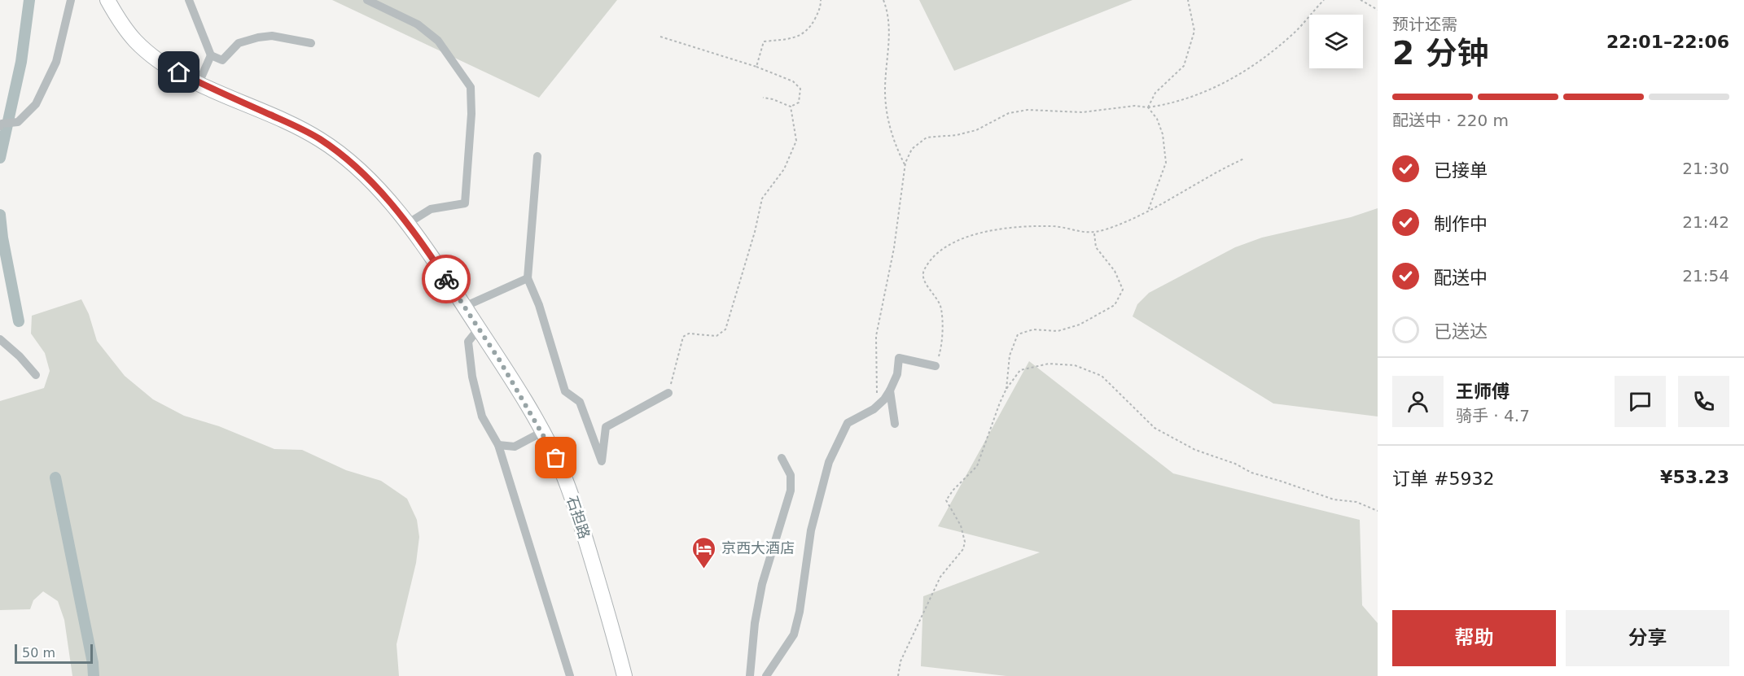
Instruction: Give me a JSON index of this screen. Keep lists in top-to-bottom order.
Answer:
{
  "streets": {
    "main road": ["石担路"]
  },
  "places": {
    "hotel": ["京西大酒店"]
  },
  "scale_bar": "50 m",
  "page": {
    "heading": ["2 分钟", "预计还需", "22:01–22:06"],
    "panel": [
      "王师傅",
      "骑手 · 4.7",
      "订单 #5932",
      "¥53.23"
    ],
    "bar": "配送中 · 220 m",
    "list": [
      ["已接单", "21:30"],
      ["制作中", "21:42"],
      ["配送中", "21:54"],
      "已送达"
    ],
    "buttons": ["帮助", "分享"],
    "scale": "50 m"
  }
}
